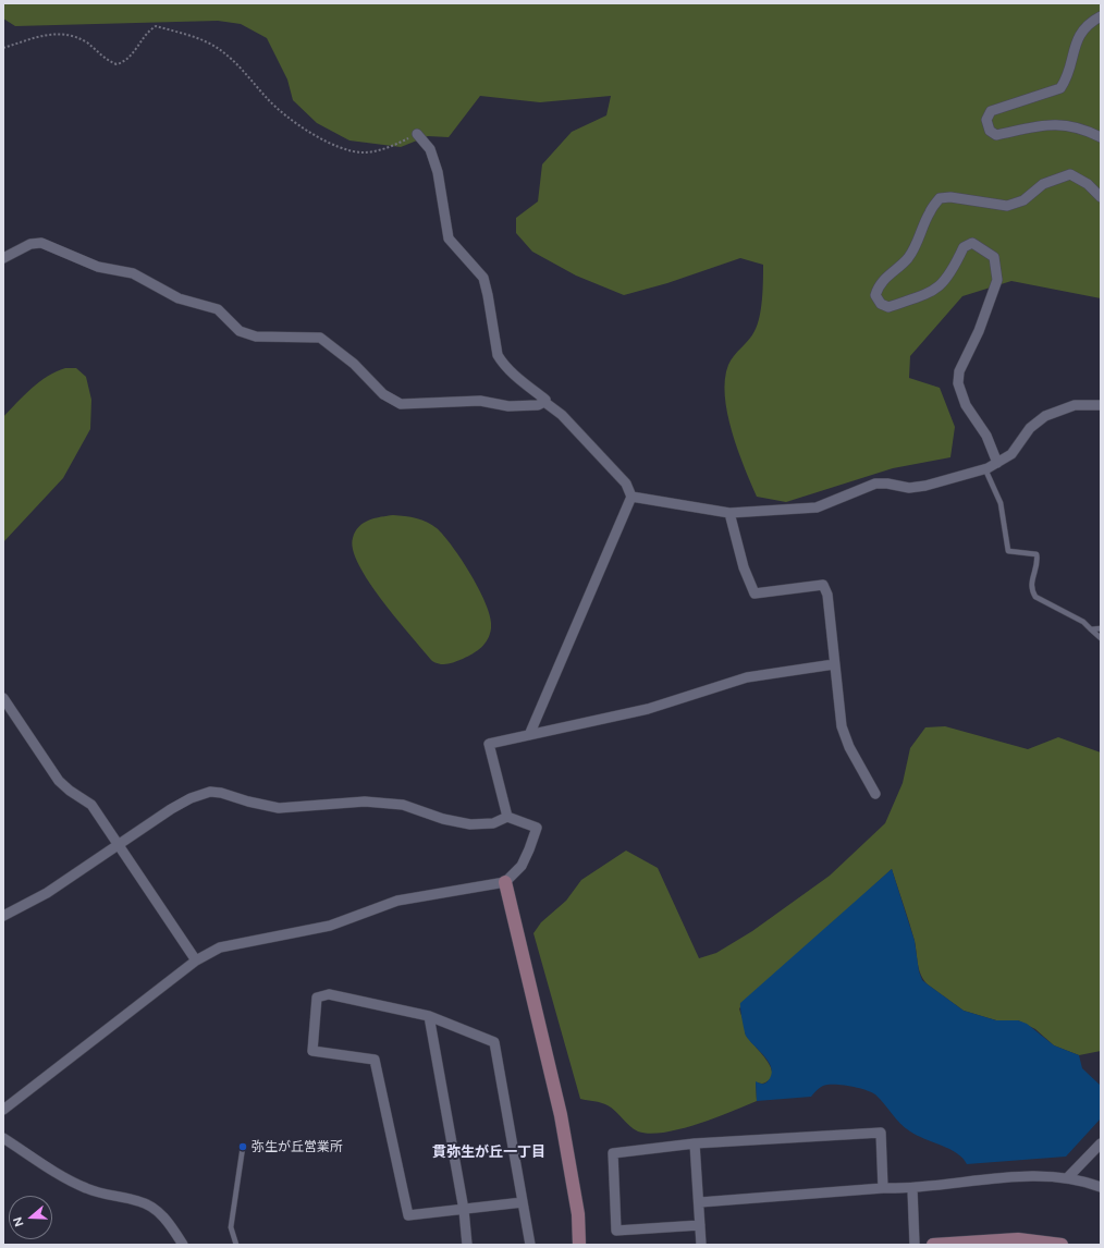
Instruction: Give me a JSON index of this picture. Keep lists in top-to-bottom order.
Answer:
{
  "districts": ["貫弥生が丘一丁目"],
  "places": ["弥生が丘営業所"],
  "north": "left"
}
